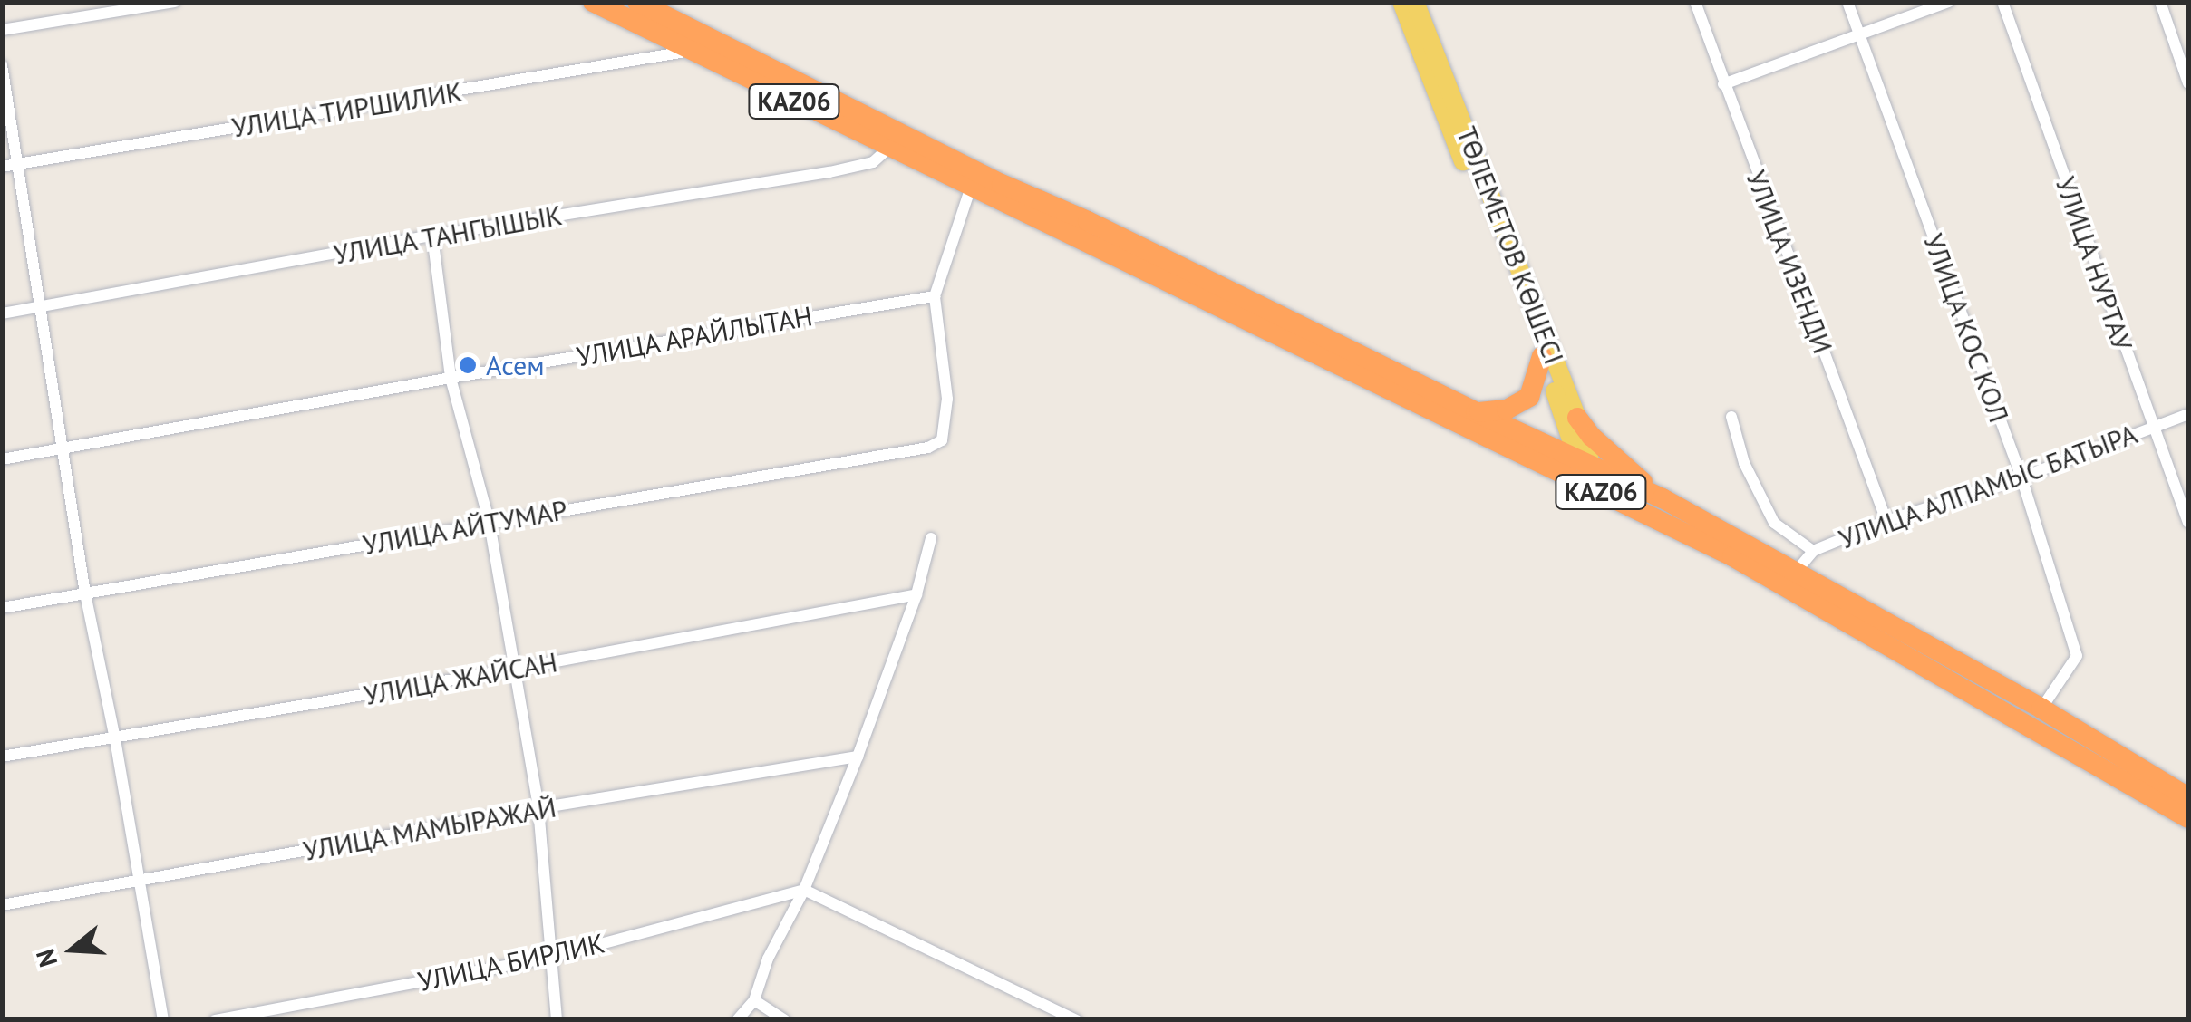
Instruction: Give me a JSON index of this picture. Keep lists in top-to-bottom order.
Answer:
{
  "streets": {
    "highway": ["KАZ06"],
    "main road": ["ТӨЛЕМЕТОВ КӨШЕСІ"],
    "street": [
      "УЛИЦА ТИРШИЛИК",
      "УЛИЦА ТАНГЫШЫК",
      "УЛИЦА ИЗЕНДИ",
      "УЛИЦА НУРТАУ",
      "УЛИЦА КОС КОЛ",
      "УЛИЦА АРАЙЛЫТАН",
      "УЛИЦА АЛПАМЫС БАТЫРА",
      "УЛИЦА АЙТУМАР",
      "УЛИЦА ЖАЙСАН",
      "УЛИЦА МАМЫРАЖАЙ",
      "УЛИЦА БИРЛИК"
    ]
  },
  "crossings": [
    ["KАZ06", "УЛИЦА ТИРШИЛИК"],
    ["KАZ06", "УЛИЦА ТАНГЫШЫК"],
    ["KАZ06", "ТӨЛЕМЕТОВ КӨШЕСІ"],
    ["KАZ06", "УЛИЦА КОС КОЛ"],
    ["KАZ06", "УЛИЦА АЛПАМЫС БАТЫРА"],
    ["УЛИЦА ИЗЕНДИ", "УЛИЦА АЛПАМЫС БАТЫРА"],
    ["УЛИЦА НУРТАУ", "УЛИЦА АЛПАМЫС БАТЫРА"],
    ["УЛИЦА КОС КОЛ", "УЛИЦА АЛПАМЫС БАТЫРА"],
    ["УЛИЦА АРАЙЛЫТАН", "УЛИЦА АЙТУМАР"]
  ],
  "places": ["Асем"],
  "north": "left"
}
